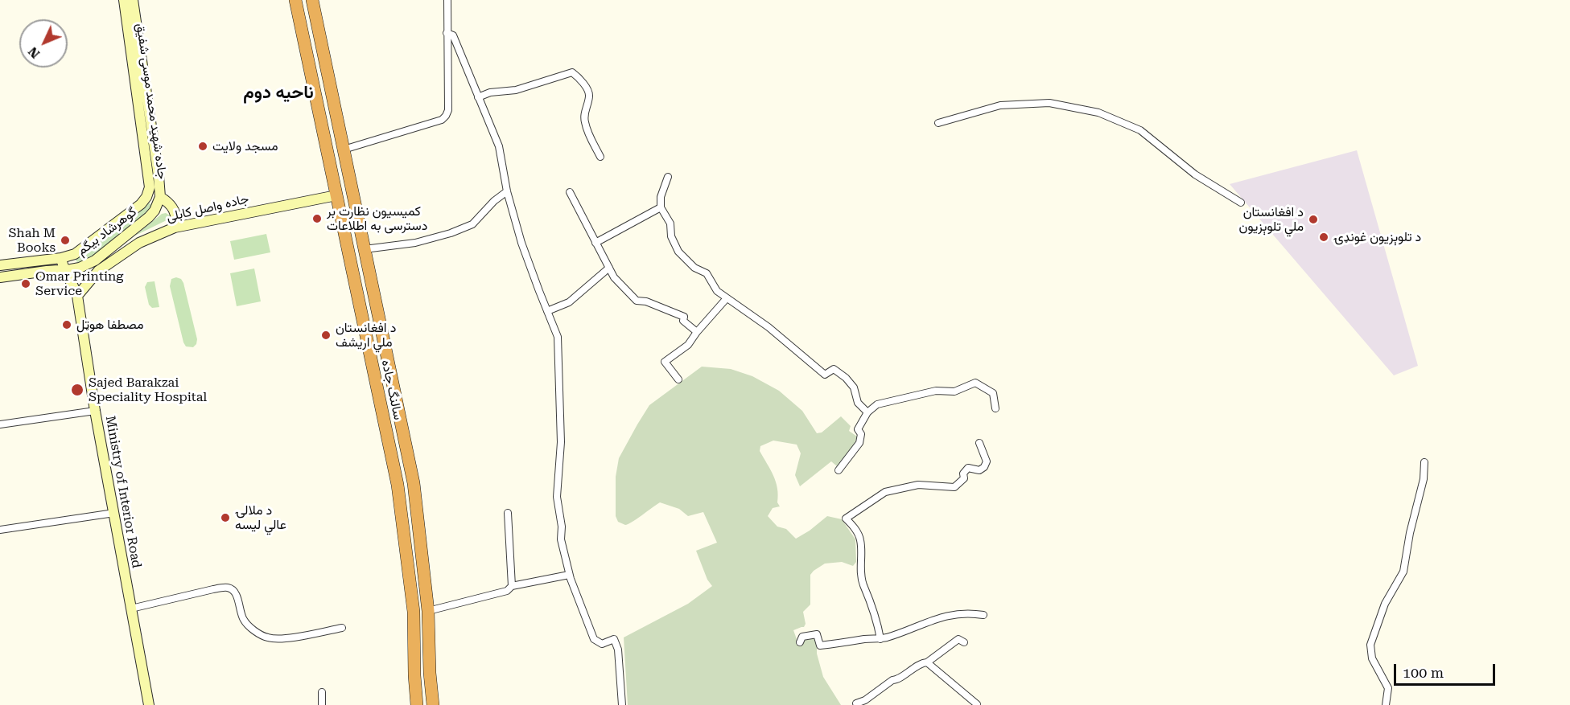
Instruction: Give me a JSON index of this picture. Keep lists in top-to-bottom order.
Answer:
{
  "streets": {
    "highway": ["سالنگ جاده"],
    "main road": [
      "جاده شهید محمد موسی شفیق",
      "جاده واصل کابلی",
      "گوهرشاد بیگم",
      "Ministry of Interior Road"
    ]
  },
  "crossings": [
    ["جاده شهید محمد موسی شفیق", "گوهرشاد بیگم"],
    ["جاده واصل کابلی", "سالنگ جاده"],
    ["جاده واصل کابلی", "Ministry of Interior Road"],
    ["گوهرشاد بیگم", "Ministry of Interior Road"]
  ],
  "districts": ["ناحیه دوم"],
  "places": [
    "مسجد ولایت",
    "کمیسیون نظارت بر دسترسی به اطلاعات",
    "د افغانستان ملي تلوېزیون",
    "د تلوېزیون غونډۍ",
    "Shah M Books",
    "Omar Printing Service",
    "مصطفا هوټل",
    "د افغانستان ملي اریشف",
    "Sajed Barakzai Speciality Hospital",
    "د ملالۍ عالي لیسه"
  ],
  "scale_bar": "100 m",
  "north": "bottom left"
}
